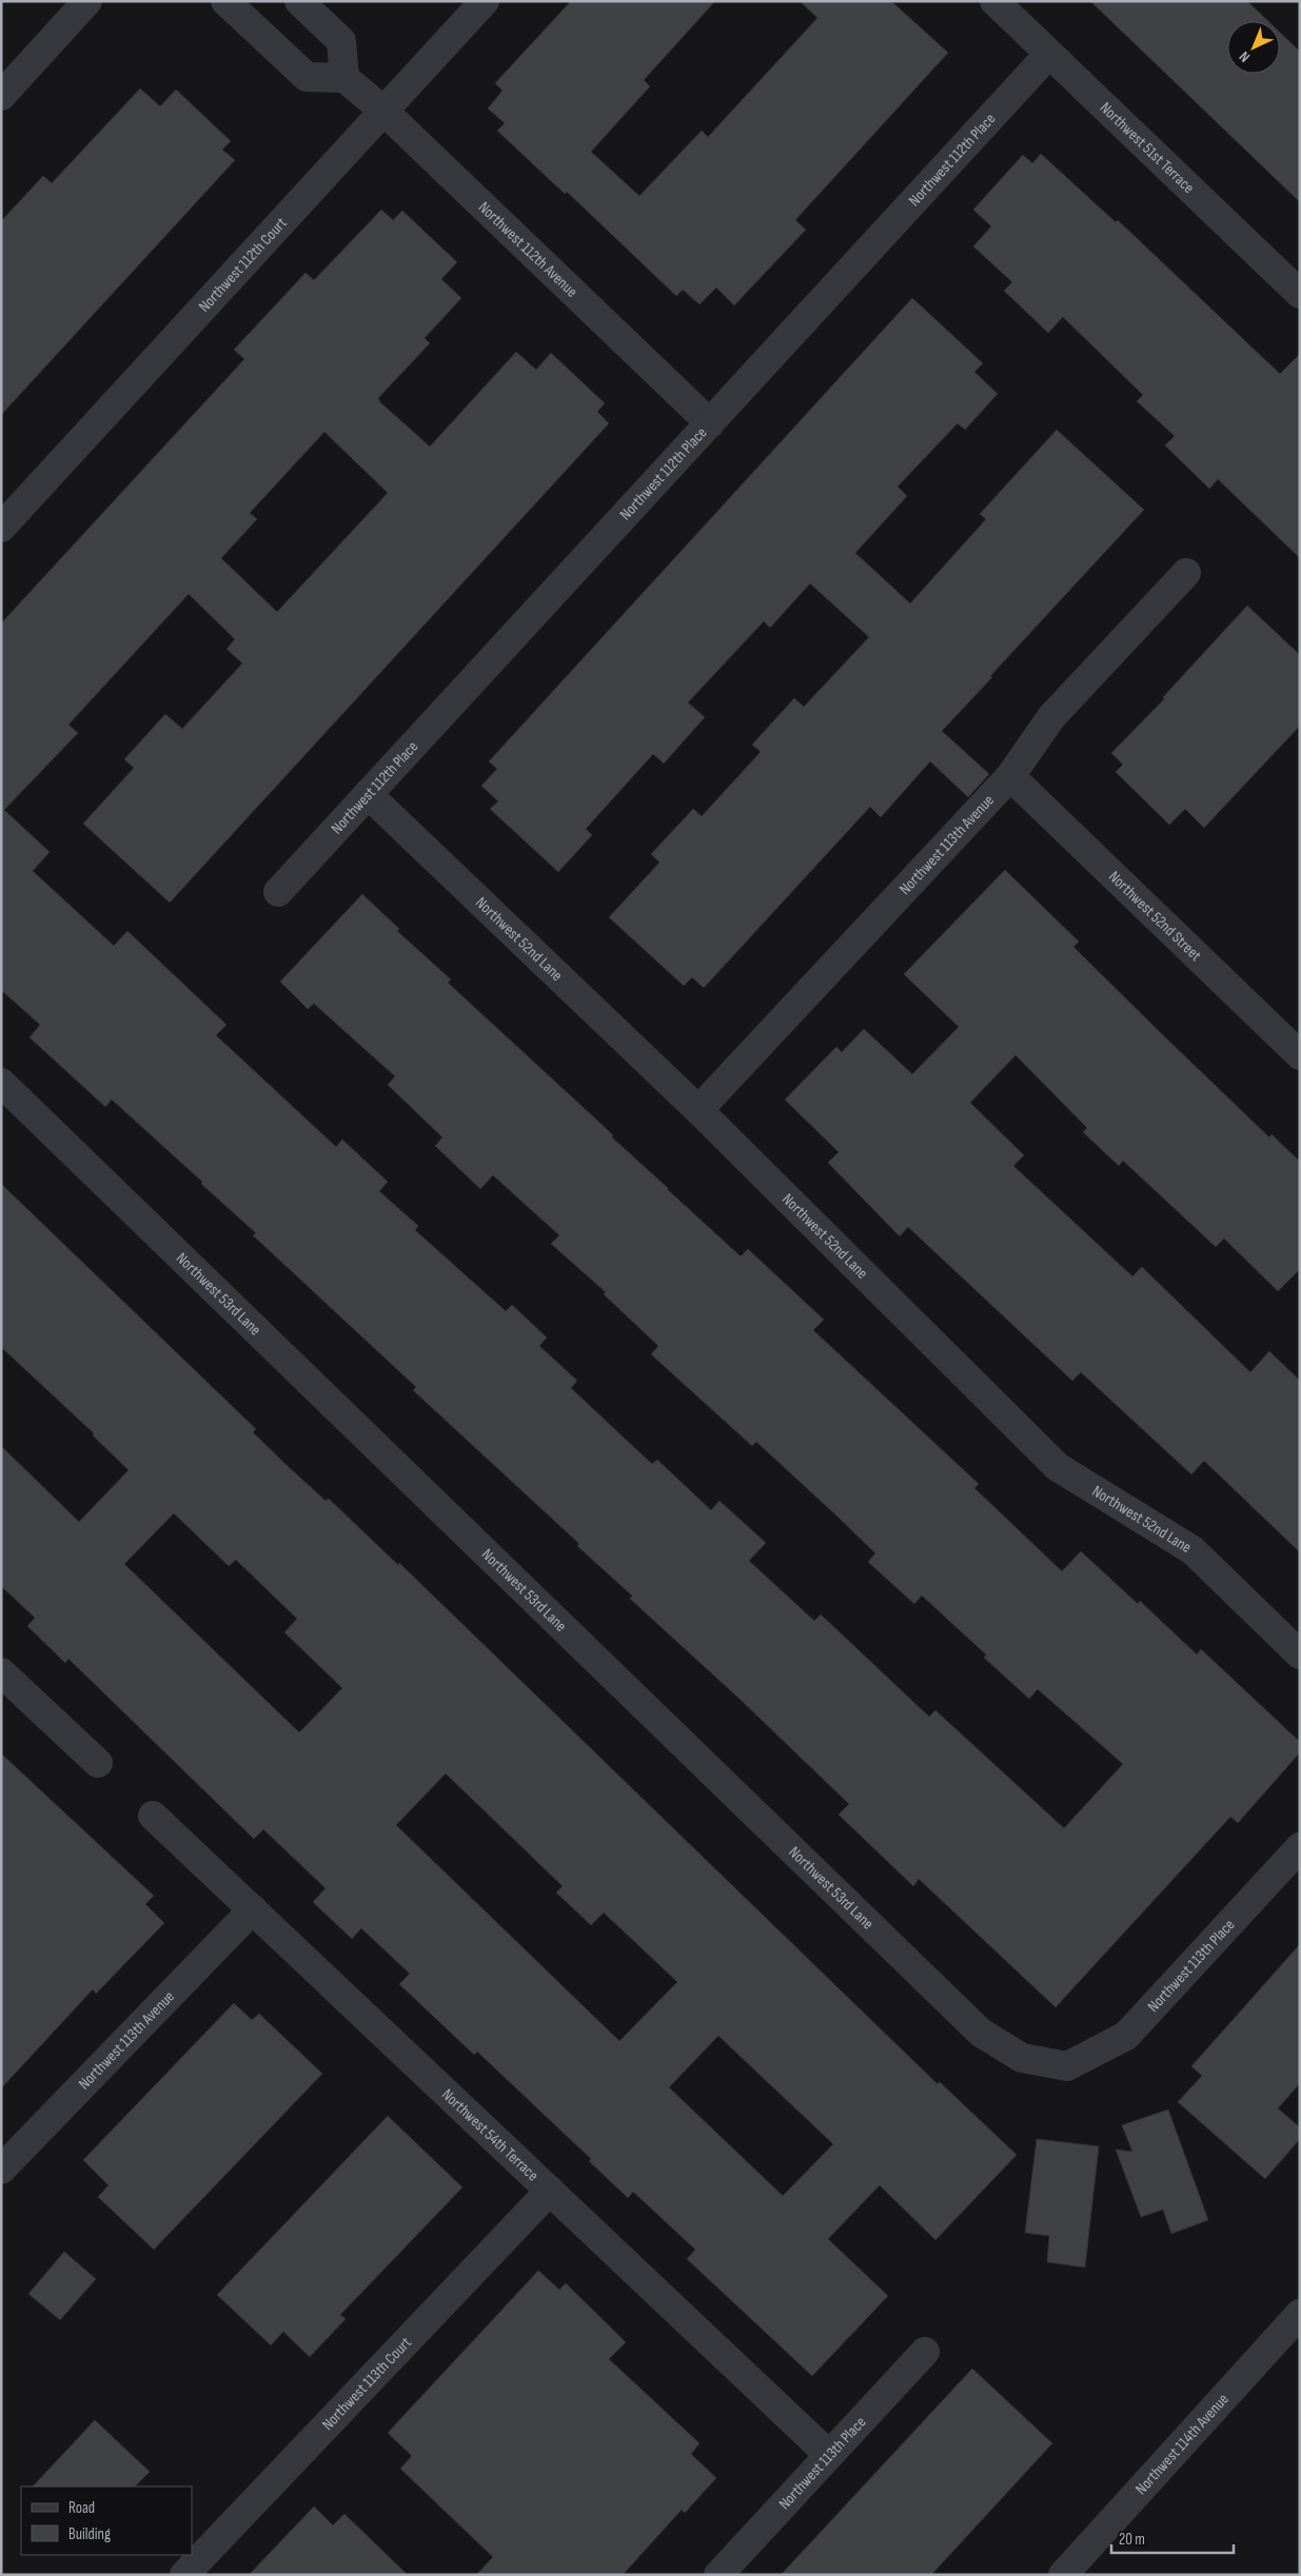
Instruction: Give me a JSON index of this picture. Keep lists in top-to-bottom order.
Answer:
{
  "streets": {
    "street": [
      "Northwest 51st Terrace",
      "Northwest 112th Place",
      "Northwest 112th Avenue",
      "Northwest 112th Court",
      "Northwest 113th Avenue",
      "Northwest 52nd Street",
      "Northwest 52nd Lane",
      "Northwest 53rd Lane",
      "Northwest 113th Place",
      "Northwest 54th Terrace",
      "Northwest 113th Court",
      "Northwest 114th Avenue"
    ]
  },
  "crossings": [
    ["Northwest 51st Terrace", "Northwest 112th Place"],
    ["Northwest 112th Place", "Northwest 112th Avenue"],
    ["Northwest 112th Place", "Northwest 52nd Lane"],
    ["Northwest 112th Avenue", "Northwest 112th Court"],
    ["Northwest 113th Avenue", "Northwest 52nd Street"],
    ["Northwest 113th Avenue", "Northwest 52nd Lane"],
    ["Northwest 113th Avenue", "Northwest 54th Terrace"],
    ["Northwest 53rd Lane", "Northwest 113th Place"],
    ["Northwest 113th Place", "Northwest 54th Terrace"],
    ["Northwest 54th Terrace", "Northwest 113th Court"]
  ],
  "legend": ["Road", "Building"],
  "scale_bar": "20 m",
  "north": "bottom left"
}
